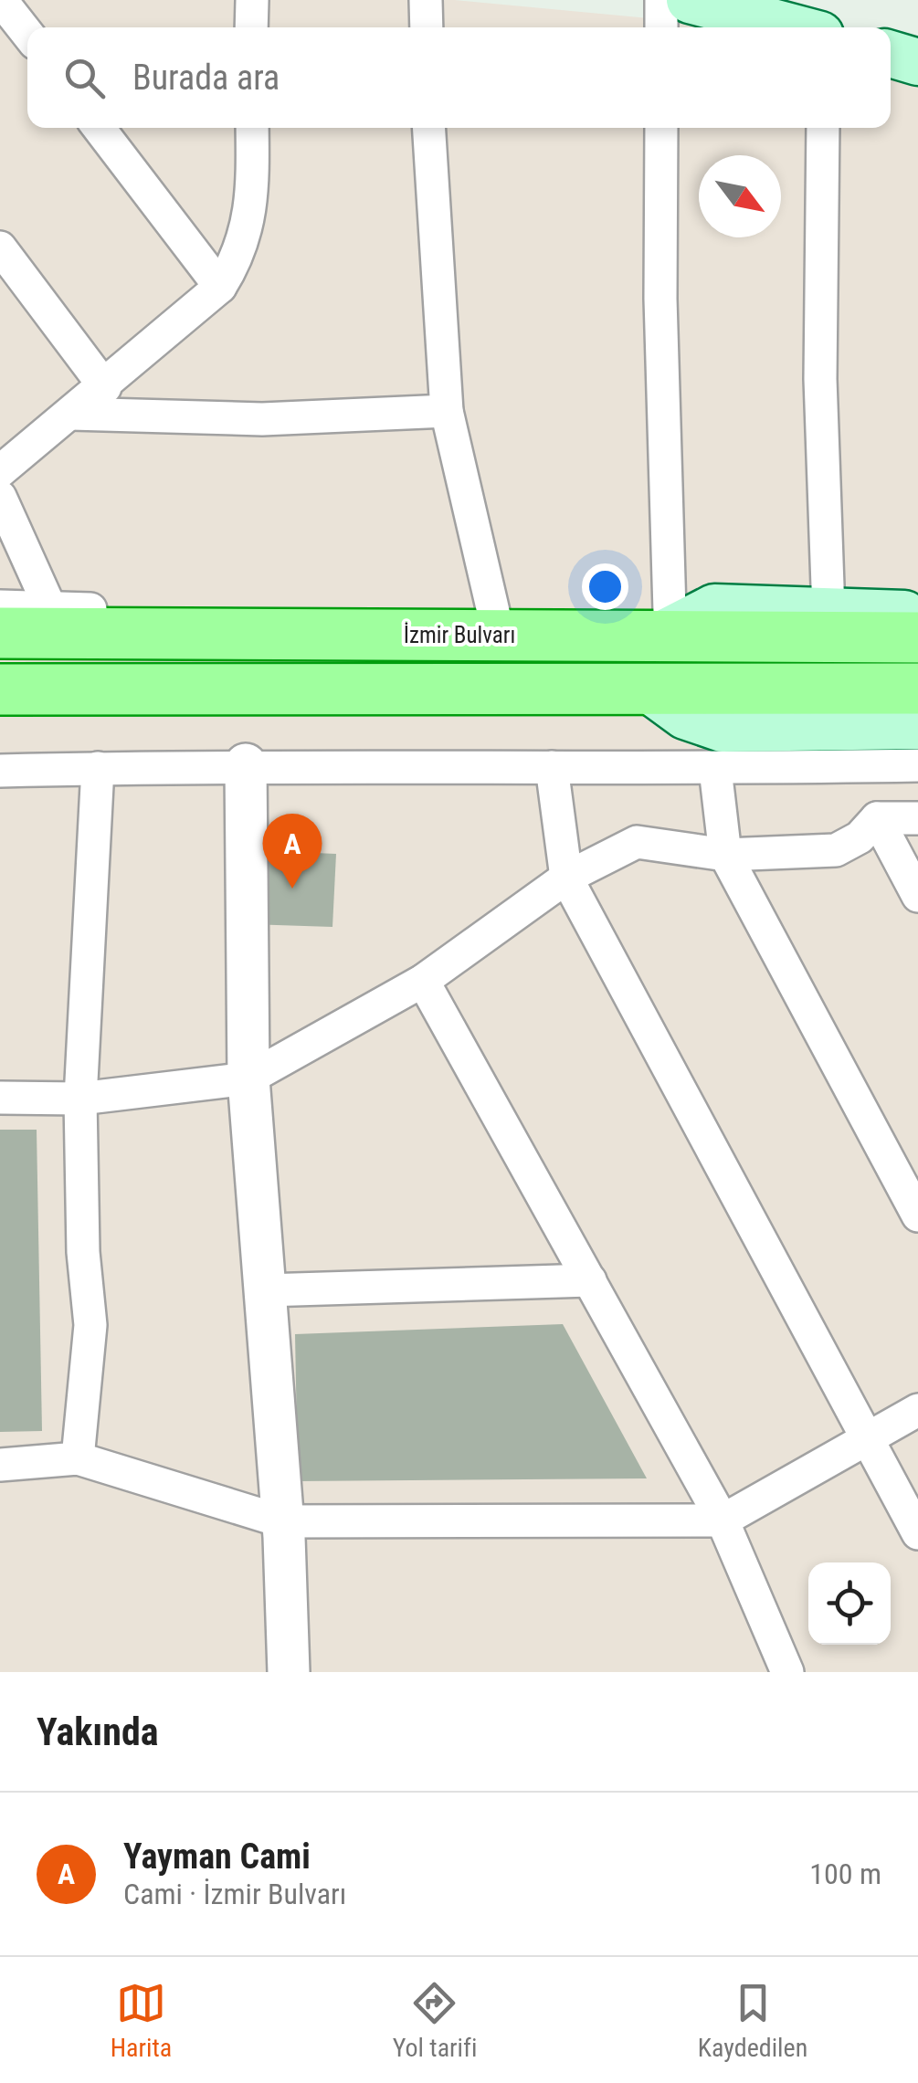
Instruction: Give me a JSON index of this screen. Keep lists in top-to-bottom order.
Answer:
{
  "streets": {
    "main road": ["İzmir Bulvarı"]
  },
  "north": "bottom right",
  "page": {
    "search": "Burada ara",
    "pins": "A",
    "heading": "Yakında",
    "list": [
      {
        "mark": "A",
        "name": "Yayman Cami",
        "note": "Cami · İzmir Bulvarı",
        "value": "100 m"
      }
    ],
    "nav": ["Harita", "Yol tarifi", "Kaydedilen"]
  }
}
